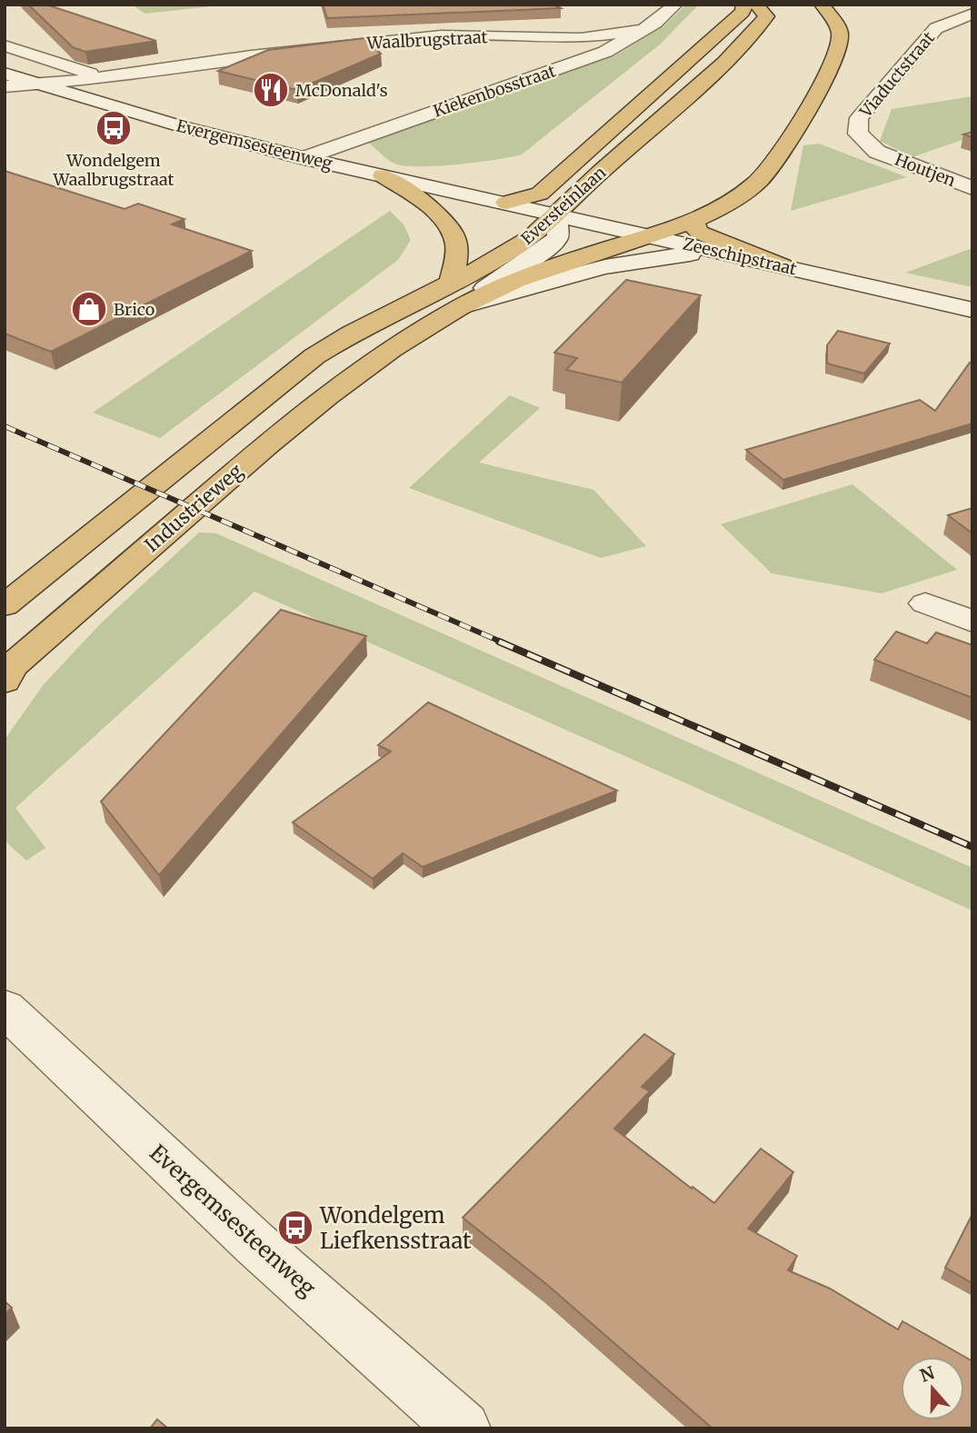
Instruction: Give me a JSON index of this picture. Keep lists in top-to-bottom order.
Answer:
{
  "streets": {
    "highway": ["Eversteinlaan", "Industrieweg"],
    "street": [
      "Waalbrugstraat",
      "Viaductstraat",
      "Kiekenbosstraat",
      "Evergemsesteenweg",
      "Houtjen",
      "Zeeschipstraat"
    ]
  },
  "crossings": [
    ["Waalbrugstraat", "Kiekenbosstraat"],
    ["Waalbrugstraat", "Evergemsesteenweg"],
    ["Viaductstraat", "Houtjen"],
    ["Kiekenbosstraat", "Evergemsesteenweg"],
    ["Evergemsesteenweg", "Zeeschipstraat"],
    ["Eversteinlaan", "Zeeschipstraat"],
    ["Zeeschipstraat", "Industrieweg"]
  ],
  "places": {
    "restaurant": ["McDonald's"],
    "bus stop": ["Wondelgem Waalbrugstraat", "Wondelgem Liefkensstraat"],
    "shop": ["Brico"]
  },
  "north": "top"
}
